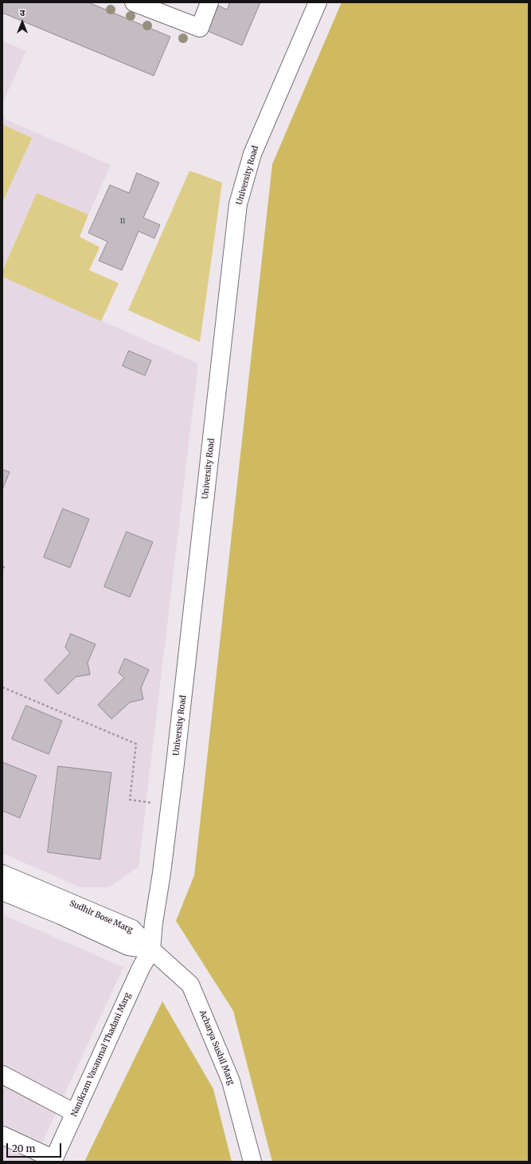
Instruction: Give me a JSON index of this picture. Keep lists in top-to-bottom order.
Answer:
{
  "streets": {
    "street": [
      "University Road",
      "Sudhir Bose Marg",
      "Acharya Sushil Marg",
      "Nanikram Vasanmal Thadani Marg"
    ]
  },
  "crossings": [
    ["University Road", "Sudhir Bose Marg"],
    ["University Road", "Acharya Sushil Marg"],
    ["University Road", "Nanikram Vasanmal Thadani Marg"],
    ["Sudhir Bose Marg", "Acharya Sushil Marg"],
    ["Sudhir Bose Marg", "Nanikram Vasanmal Thadani Marg"],
    ["Acharya Sushil Marg", "Nanikram Vasanmal Thadani Marg"]
  ],
  "house_numbers": ["11"],
  "scale_bar": "20 m",
  "north": "top"
}
